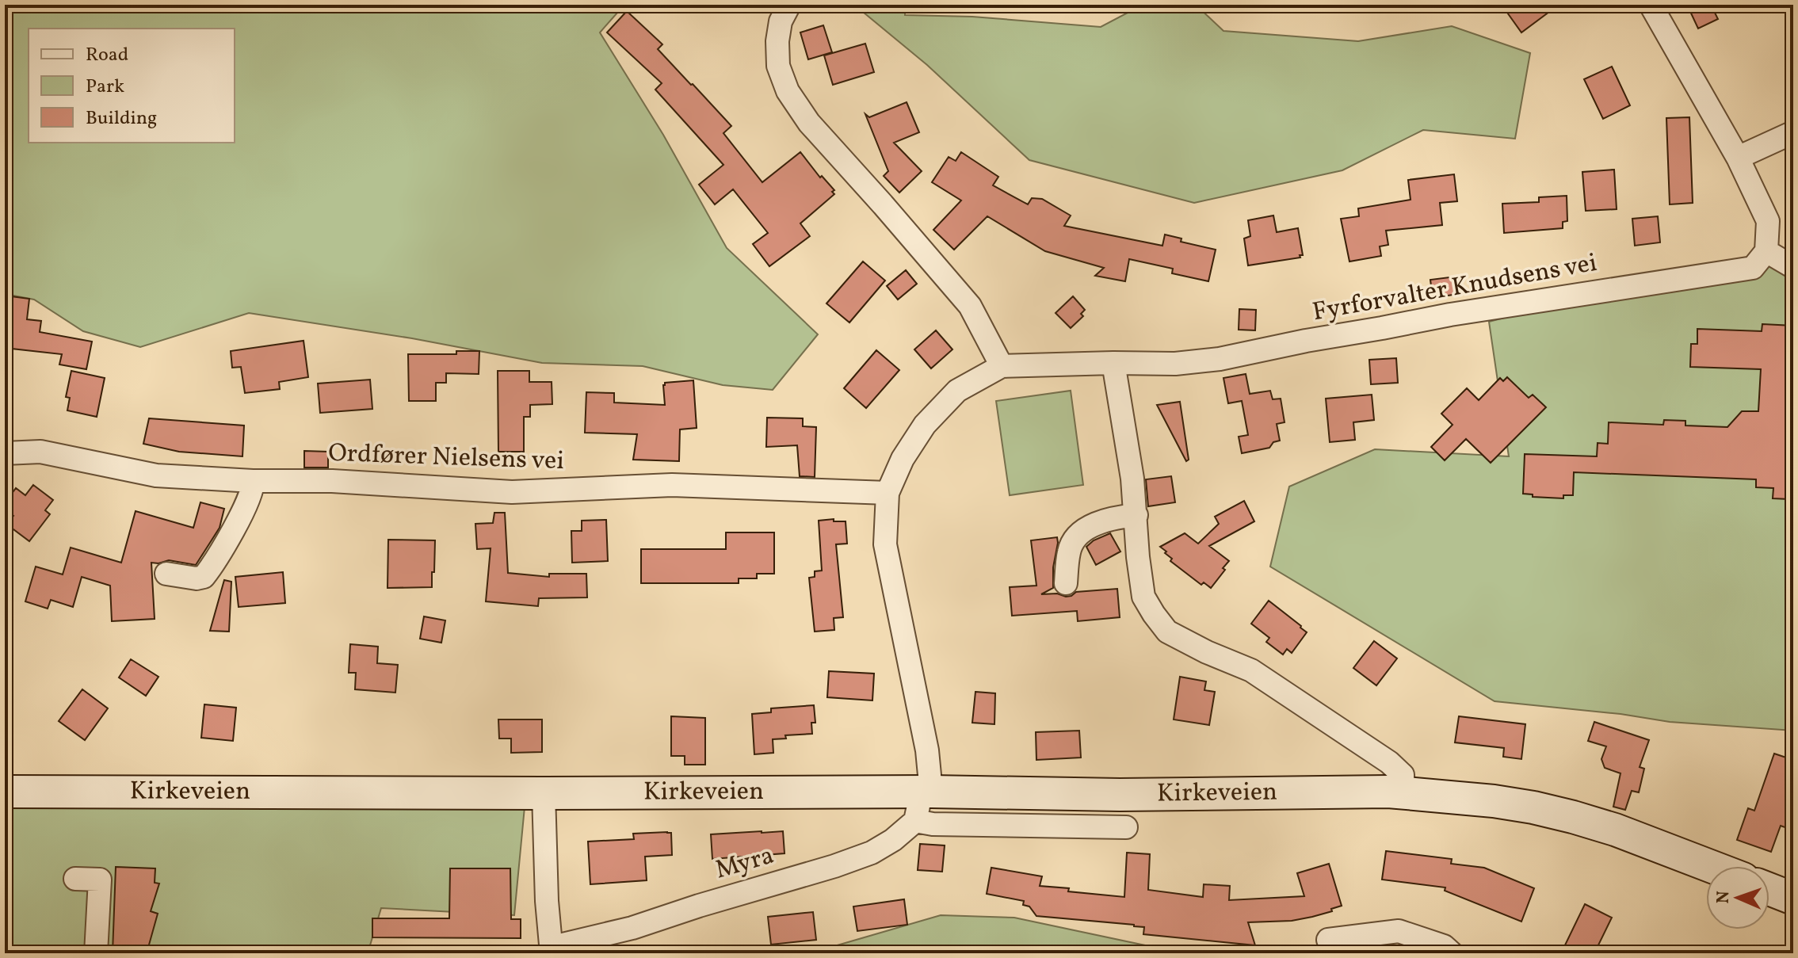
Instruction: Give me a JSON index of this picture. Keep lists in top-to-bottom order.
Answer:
{
  "streets": {
    "main road": ["Kirkeveien"],
    "street": ["Fyrforvalter Knudsens vei", "Ordfører Nielsens vei", "Myra"]
  },
  "crossings": [
    ["Fyrforvalter Knudsens vei", "Ordfører Nielsens vei"],
    ["Fyrforvalter Knudsens vei", "Kirkeveien"],
    ["Fyrforvalter Knudsens vei", "Myra"],
    ["Kirkeveien", "Myra"]
  ],
  "legend": ["Road", "Park", "Building"],
  "north": "left"
}
